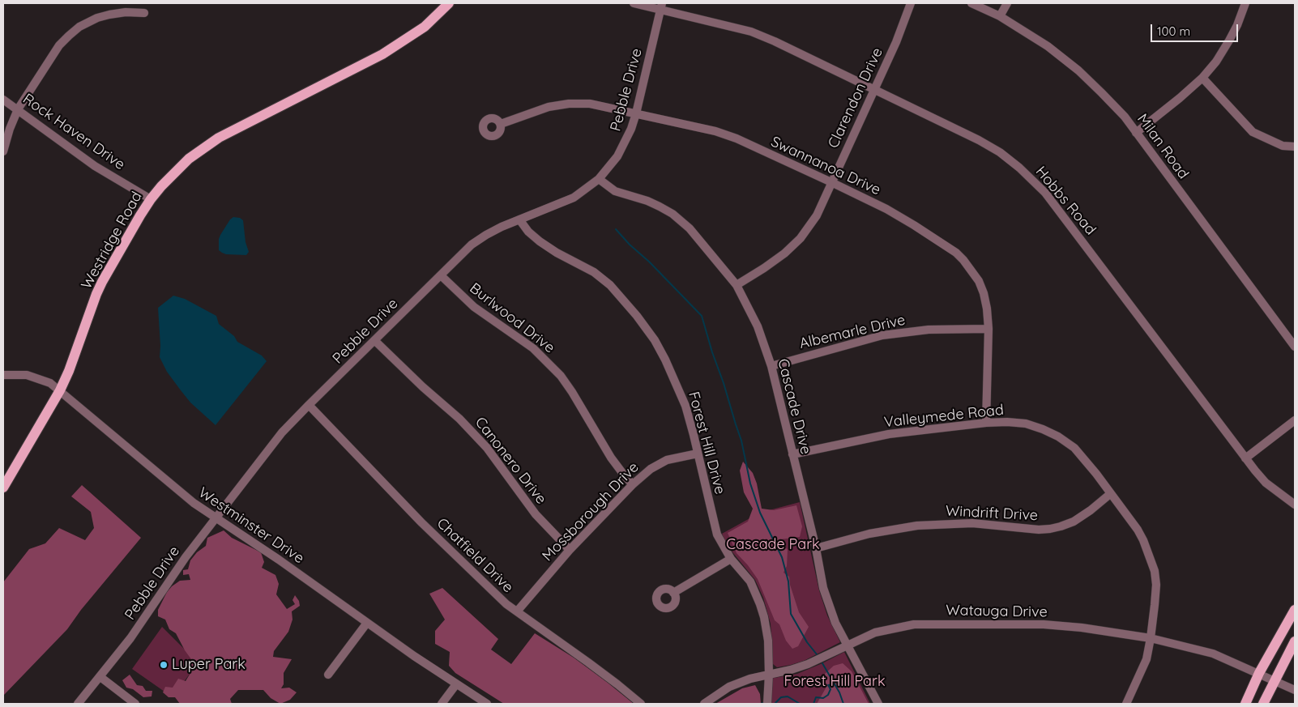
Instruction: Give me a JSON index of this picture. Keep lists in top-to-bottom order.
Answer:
{
  "streets": {
    "main road": ["Westridge Road"],
    "street": [
      "Pebble Drive",
      "Clarendon Drive",
      "Rock Haven Drive",
      "Milan Road",
      "Swannanoa Drive",
      "Hobbs Road",
      "Burlwood Drive",
      "Albemarle Drive",
      "Cascade Drive",
      "Valleymede Road",
      "Forest Hill Drive",
      "Canonero Drive",
      "Mossborough Drive",
      "Windrift Drive",
      "Westminster Drive",
      "Chatfield Drive",
      "Watauga Drive"
    ]
  },
  "crossings": [
    ["Pebble Drive", "Swannanoa Drive"],
    ["Pebble Drive", "Hobbs Road"],
    ["Pebble Drive", "Burlwood Drive"],
    ["Pebble Drive", "Cascade Drive"],
    ["Pebble Drive", "Forest Hill Drive"],
    ["Pebble Drive", "Canonero Drive"],
    ["Pebble Drive", "Westminster Drive"],
    ["Pebble Drive", "Chatfield Drive"],
    ["Clarendon Drive", "Swannanoa Drive"],
    ["Clarendon Drive", "Hobbs Road"],
    ["Clarendon Drive", "Cascade Drive"],
    ["Rock Haven Drive", "Westridge Road"],
    ["Swannanoa Drive", "Albemarle Drive"],
    ["Swannanoa Drive", "Valleymede Road"],
    ["Westridge Road", "Westminster Drive"],
    ["Burlwood Drive", "Mossborough Drive"],
    ["Albemarle Drive", "Cascade Drive"],
    ["Cascade Drive", "Valleymede Road"],
    ["Cascade Drive", "Windrift Drive"],
    ["Cascade Drive", "Watauga Drive"],
    ["Valleymede Road", "Windrift Drive"],
    ["Valleymede Road", "Watauga Drive"],
    ["Forest Hill Drive", "Mossborough Drive"],
    ["Forest Hill Drive", "Watauga Drive"],
    ["Canonero Drive", "Mossborough Drive"],
    ["Mossborough Drive", "Chatfield Drive"]
  ],
  "parks": ["Cascade Park", "Forest Hill Park"],
  "places": ["Luper Park"],
  "scale_bar": "100 m"
}
